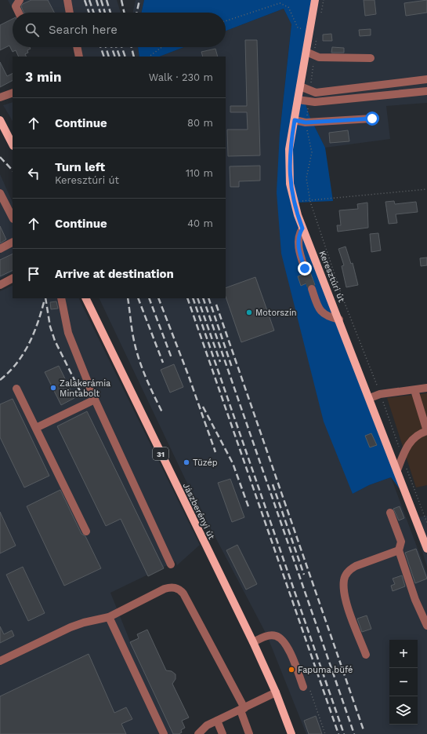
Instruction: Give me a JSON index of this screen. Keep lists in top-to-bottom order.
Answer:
{
  "streets": {
    "main road": ["Keresztúri út", "31", "Jászberényi út"]
  },
  "places": [
    "Motorszín",
    "Zalakerámia Mintabolt",
    "Tüzép",
    "Fapuma büfé"
  ],
  "page": {
    "search": "Search here",
    "heading": ["3 min", "Walk · 230 m"],
    "list": [
      ["Continue", "80 m"],
      ["Turn left", "Keresztúri út", "110 m"],
      ["Continue", "40 m"],
      "Arrive at destination"
    ],
    "map_buttons": ["+", "−"]
  }
}
